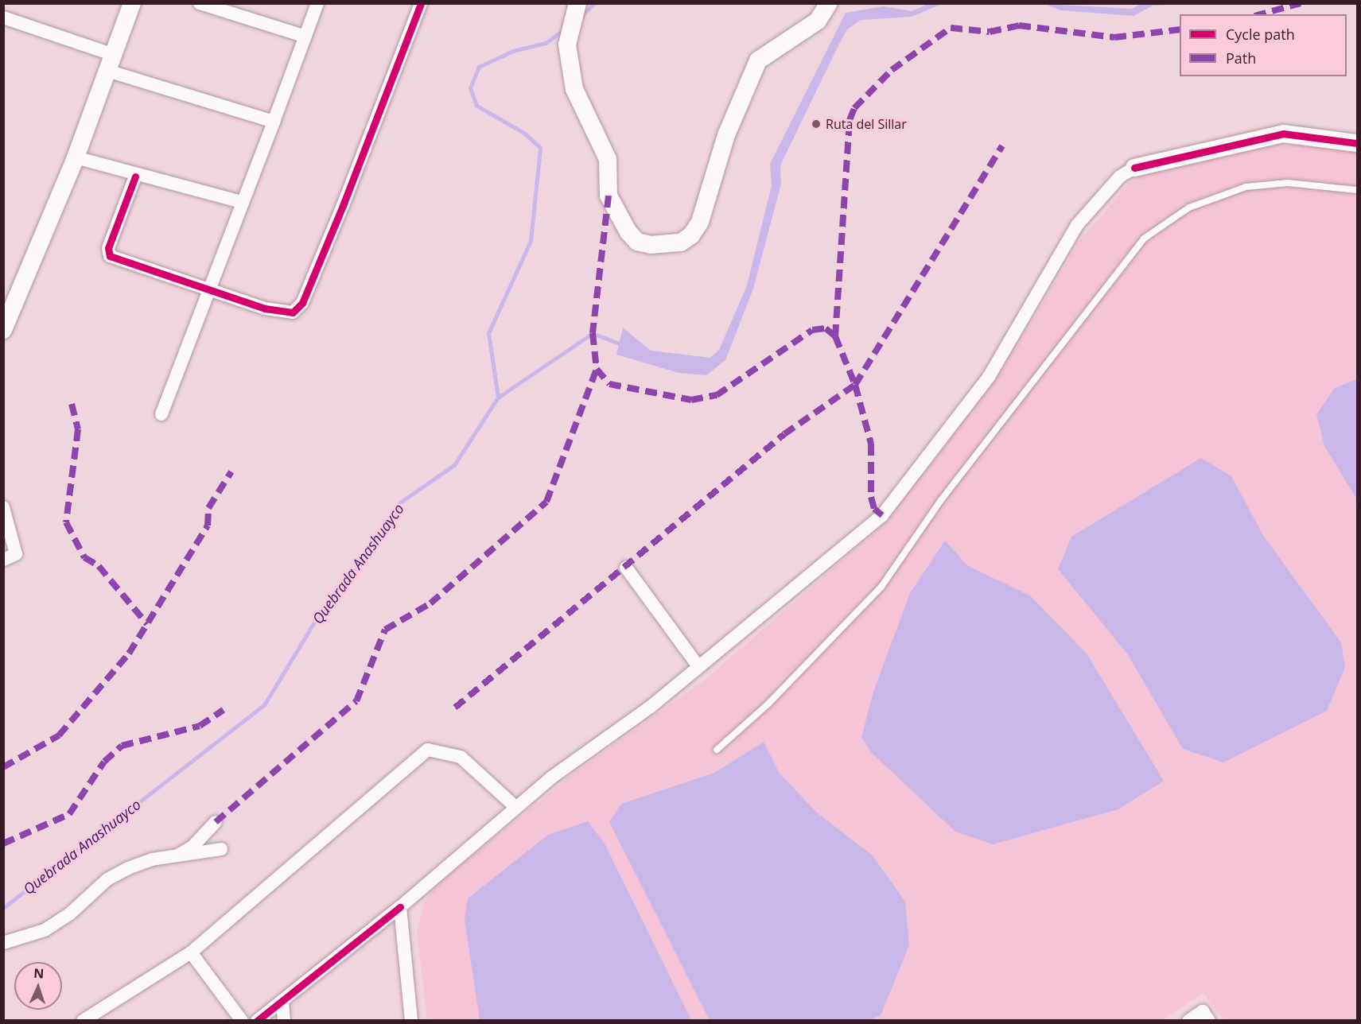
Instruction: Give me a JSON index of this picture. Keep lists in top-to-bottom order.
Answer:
{
  "water": ["Quebrada Anashuayco"],
  "places": ["Ruta del Sillar"],
  "legend": ["Cycle path", "Path"],
  "north": "top"
}
